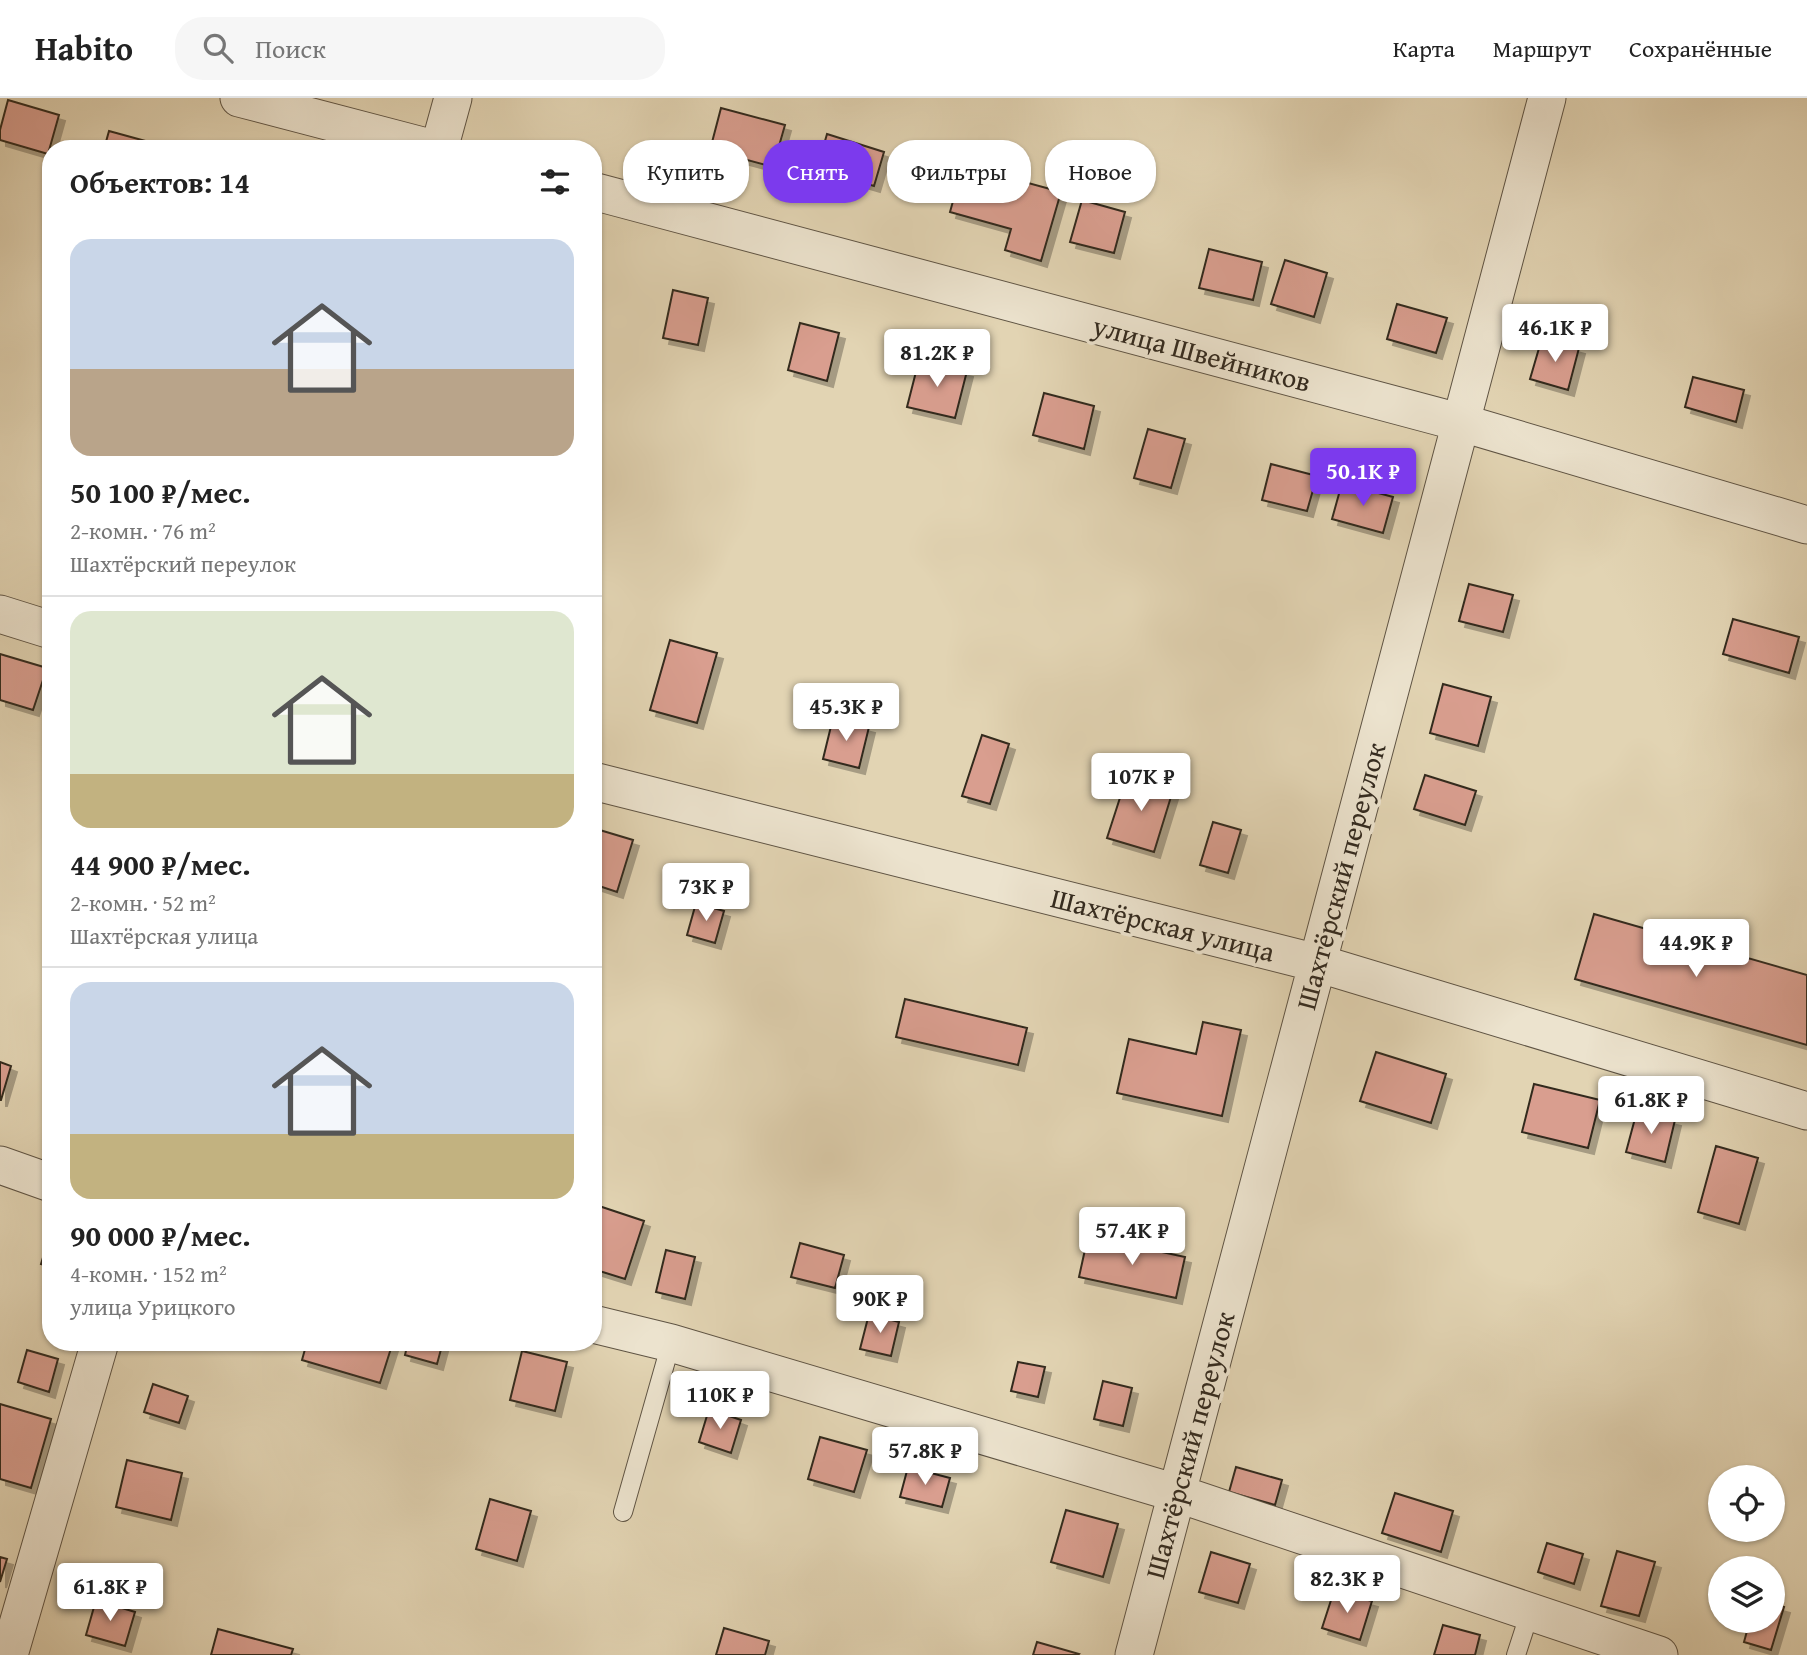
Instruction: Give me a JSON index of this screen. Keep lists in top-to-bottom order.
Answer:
{
  "streets": {
    "street": ["улица Швейников", "Шахтёрский переулок", "Шахтёрская улица"]
  },
  "crossings": [
    ["улица Швейников", "Шахтёрский переулок"],
    ["Шахтёрский переулок", "Шахтёрская улица"]
  ],
  "page": {
    "header": "Habito",
    "search": "Поиск",
    "nav": ["Карта", "Маршрут", "Сохранённые"],
    "chip": [
      "Купить",
      "Снять",
      "Фильтры",
      "Новое"
    ],
    "heading": "Объектов: 14",
    "list": [
      {
        "name": "50 100 ₽/мес.",
        "note": "2-комн. · 76 m² · Шахтёрский переулок"
      },
      {
        "name": "44 900 ₽/мес.",
        "note": "2-комн. · 52 m² · Шахтёрская улица"
      },
      {
        "name": "90 000 ₽/мес.",
        "note": "4-комн. · 152 m² · улица Урицкого"
      }
    ],
    "price": [
      "46.1K ₽",
      "81.2K ₽",
      "50.1K ₽",
      "45.3K ₽",
      "107K ₽",
      "73K ₽",
      "44.9K ₽",
      "61.8K ₽",
      "57.4K ₽",
      "90K ₽",
      "110K ₽",
      "57.8K ₽",
      "82.3K ₽",
      "61.8K ₽"
    ]
  }
}
